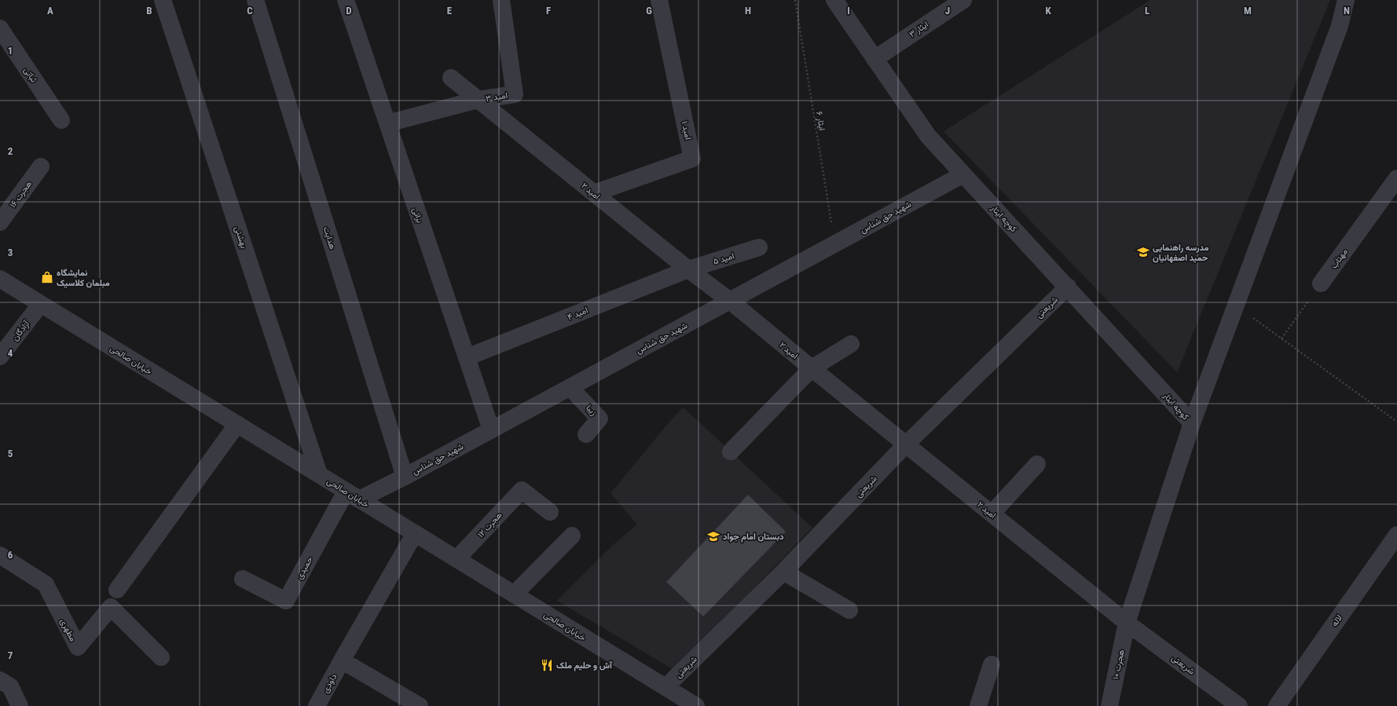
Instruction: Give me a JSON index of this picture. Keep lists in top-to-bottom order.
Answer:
{
  "streets": {
    "street": [
      "ایثار ۳",
      "ثباتی",
      "امید ۳",
      "امید ۱",
      "امید ۲",
      "هجرت ۱۶",
      "براتی",
      "شهید حق شناس",
      "کوچه ایثار",
      "بهشتی",
      "هدایت",
      "امید ۵",
      "مهتاب",
      "شریعتی",
      "امید ۴",
      "آزادگان",
      "خیابان صالحی",
      "زیبا",
      "هجرت ۱۲",
      "حمیدی",
      "لاله",
      "مطهری",
      "هجرت ۱۰",
      "داودی"
    ],
    "path": ["ایثار ۶"]
  },
  "crossings": [
    ["ایثار ۳", "کوچه ایثار"],
    ["امید ۳", "امید ۲"],
    ["امید ۳", "براتی"],
    ["ایثار ۶", "شهید حق شناس"],
    ["امید ۱", "امید ۲"],
    ["امید ۲", "شهید حق شناس"],
    ["امید ۲", "امید ۵"],
    ["امید ۲", "شریعتی"],
    ["امید ۲", "امید ۴"],
    ["امید ۲", "هجرت ۱۰"],
    ["براتی", "شهید حق شناس"],
    ["براتی", "امید ۴"],
    ["شهید حق شناس", "کوچه ایثار"],
    ["شهید حق شناس", "هدایت"],
    ["شهید حق شناس", "خیابان صالحی"],
    ["شهید حق شناس", "زیبا"],
    ["شهید حق شناس", "حمیدی"],
    ["کوچه ایثار", "شریعتی"],
    ["کوچه ایثار", "هجرت ۱۰"],
    ["بهشتی", "خیابان صالحی"],
    ["امید ۵", "امید ۴"],
    ["شریعتی", "خیابان صالحی"],
    ["شریعتی", "هجرت ۱۰"],
    ["آزادگان", "خیابان صالحی"],
    ["خیابان صالحی", "هجرت ۱۲"],
    ["خیابان صالحی", "حمیدی"],
    ["خیابان صالحی", "داودی"]
  ],
  "places": {
    "school or university": ["مدرسه راهنمایی حمید اصفهانیان", "دبستان امام جواد"],
    "shop": ["نمایشگاه مبلمان کلاسیک"],
    "restaurant": ["آش و حلیم ملک"]
  },
  "grid": {
    "columns": [
      "A",
      "B",
      "C",
      "D",
      "E",
      "F",
      "G",
      "H",
      "I",
      "J",
      "K",
      "L",
      "M",
      "N"
    ],
    "rows": [
      "1",
      "2",
      "3",
      "4",
      "5",
      "6",
      "7"
    ]
  }
}
